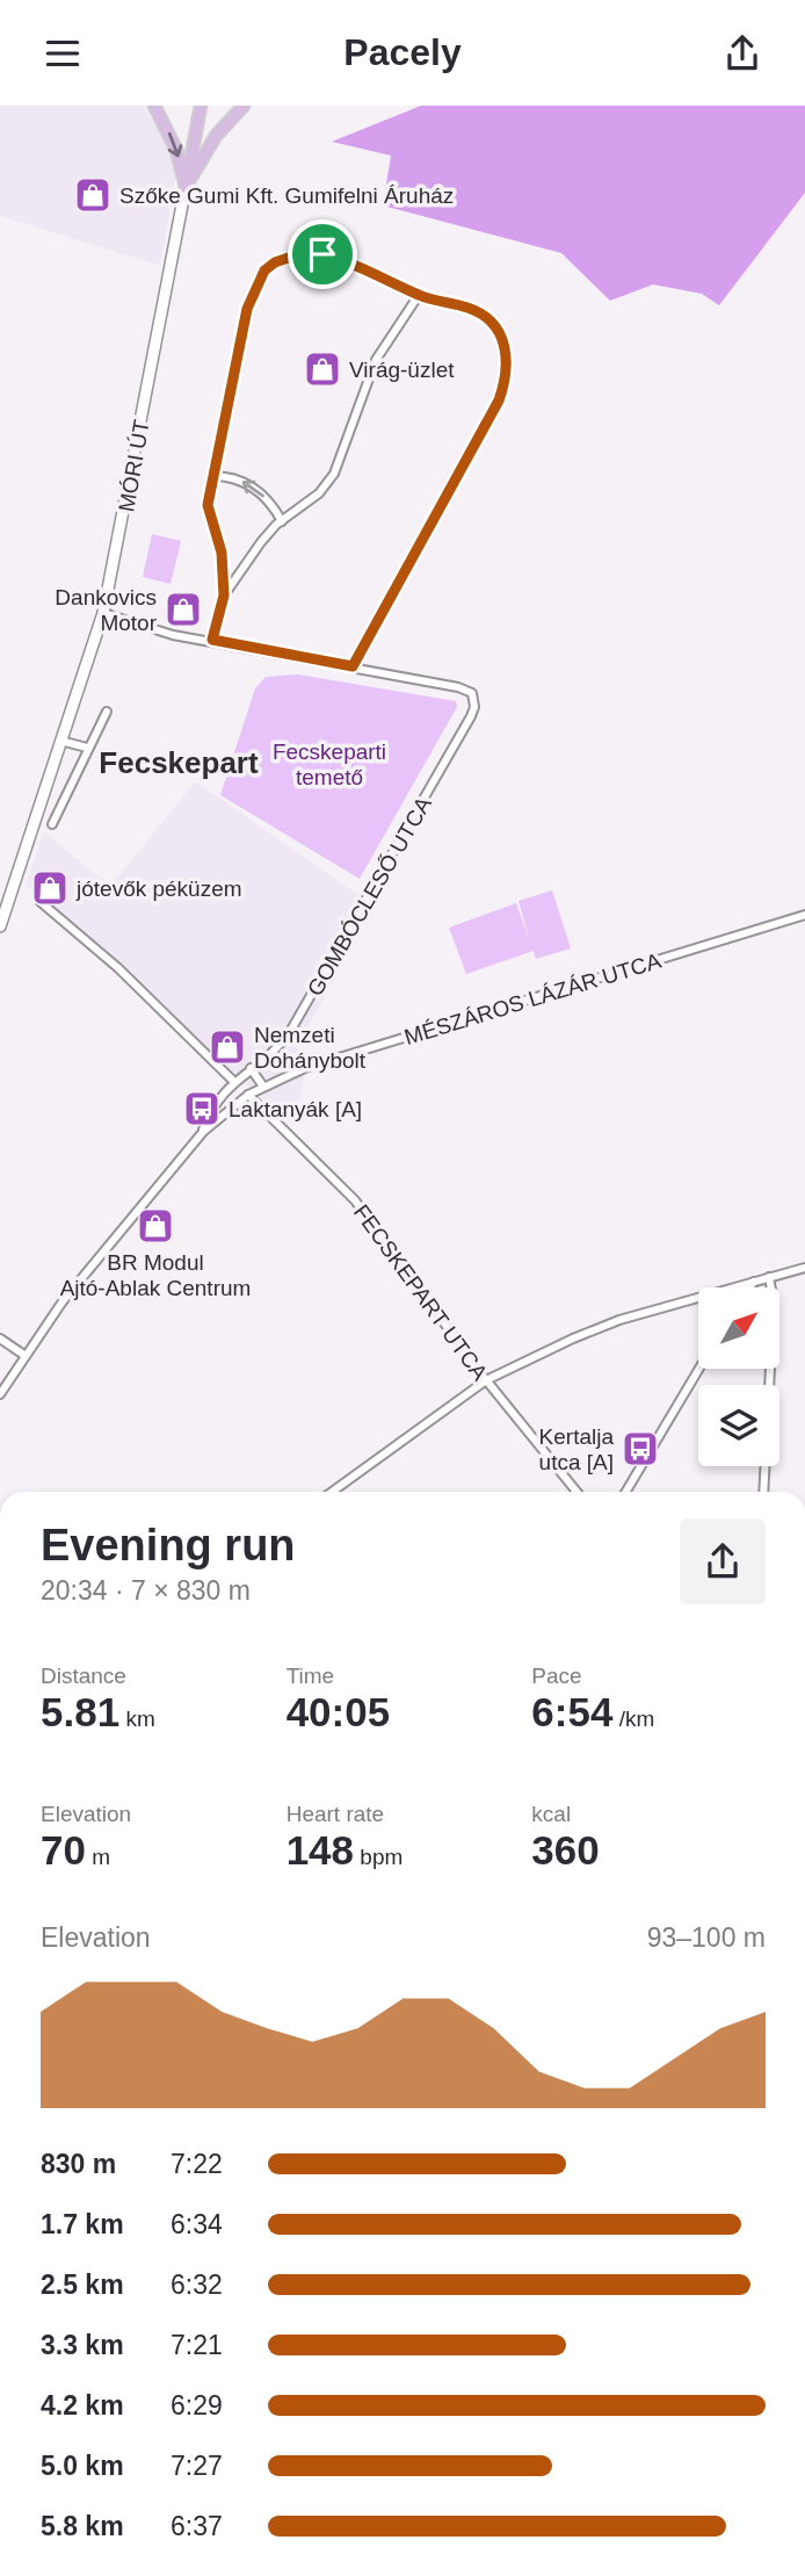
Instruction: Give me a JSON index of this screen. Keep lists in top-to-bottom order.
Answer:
{
  "streets": {
    "main road": ["MÓRI ÚT"],
    "street": ["GOMBÓCLESŐ UTCA", "MÉSZÁROS LÁZÁR UTCA", "FECSKEPART UTCA"]
  },
  "crossings": [
    ["GOMBÓCLESŐ UTCA", "MÉSZÁROS LÁZÁR UTCA"],
    ["MÉSZÁROS LÁZÁR UTCA", "FECSKEPART UTCA"]
  ],
  "districts": ["Fecskepart"],
  "parks": ["Fecskeparti temető"],
  "places": {
    "shop": [
      "Szőke Gumi Kft. Gumifelni Áruház",
      "Virág-üzlet",
      "Dankovics Motor",
      "jótevők péküzem",
      "Nemzeti Dohánybolt",
      "BR Modul Ajtó-Ablak Centrum"
    ],
    "bus stop": ["Laktanyák [A]", "Kertalja utca [A]"]
  },
  "north": "top right",
  "page": {
    "header": "Pacely",
    "heading": ["Evening run", "20:34 · 7 × 830 m"],
    "stats": [
      ["Distance", "5.81 km"],
      ["Time", "40:05"],
      ["Pace", "6:54 /km"],
      ["Elevation", "70 m"],
      ["Heart rate", "148 bpm"],
      ["kcal", "360"]
    ],
    "chart": ["Elevation", "93–100 m"],
    "list": [
      {
        "name": "830 m",
        "note": "7:22"
      },
      {
        "name": "1.7 km",
        "note": "6:34"
      },
      {
        "name": "2.5 km",
        "note": "6:32"
      },
      {
        "name": "3.3 km",
        "note": "7:21"
      },
      {
        "name": "4.2 km",
        "note": "6:29"
      },
      {
        "name": "5.0 km",
        "note": "7:27"
      },
      {
        "name": "5.8 km",
        "note": "6:37"
      }
    ]
  }
}
